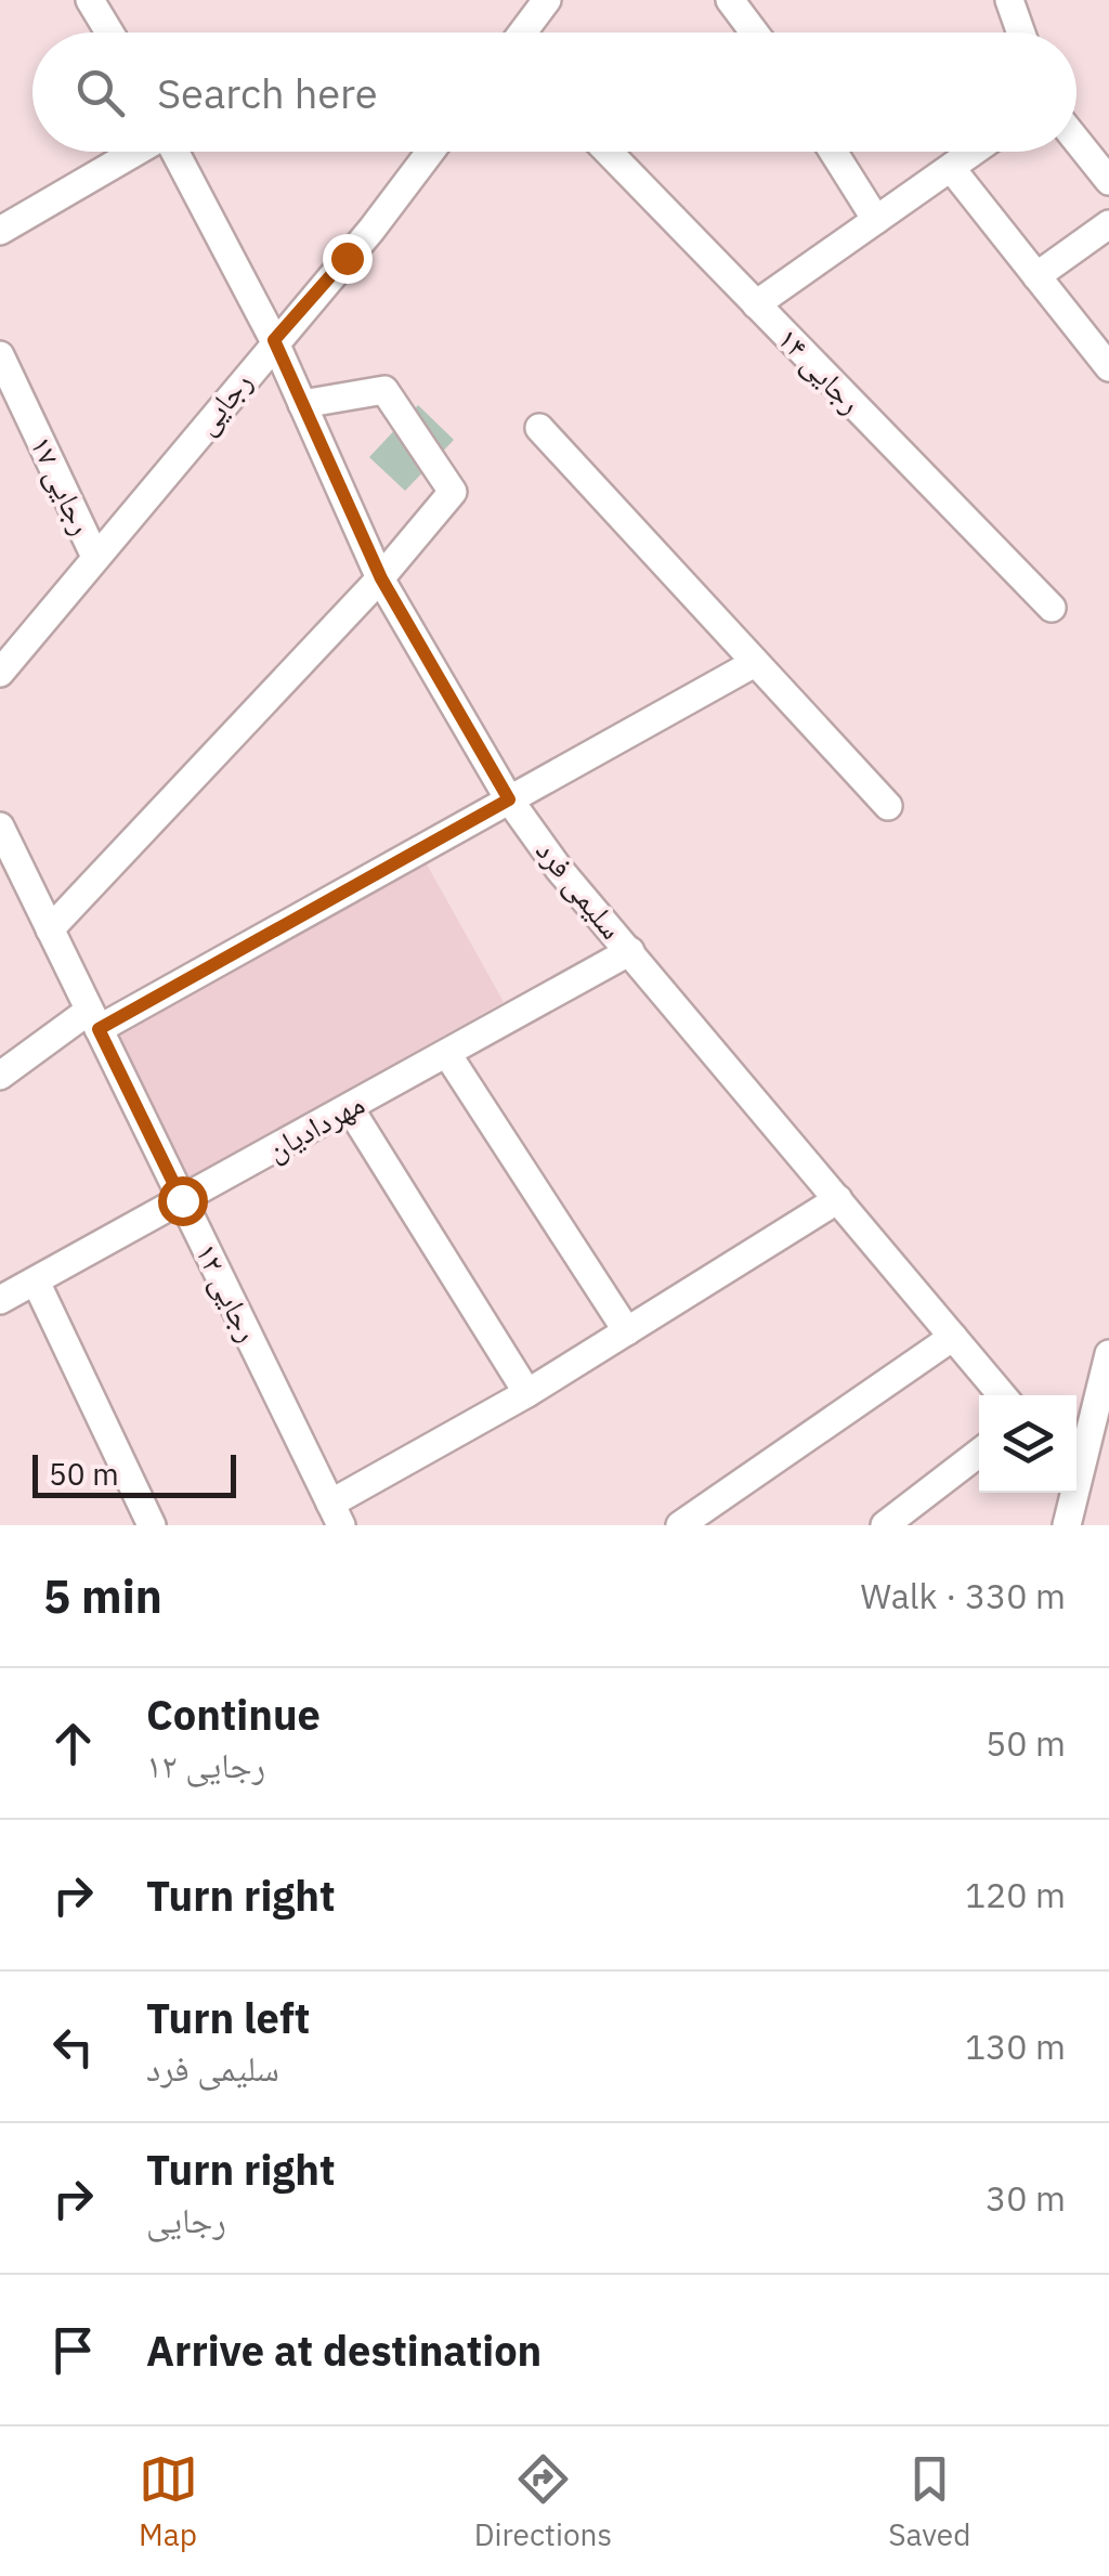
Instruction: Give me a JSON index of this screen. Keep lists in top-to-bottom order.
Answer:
{
  "streets": {
    "street": [
      "رجایی ۱۴",
      "رجایی",
      "رجایی ۱۷",
      "سلیمی فرد",
      "مهردادیان",
      "رجایی ۱۲"
    ]
  },
  "crossings": [
    ["رجایی", "رجایی ۱۷"],
    ["رجایی", "سلیمی فرد"],
    ["سلیمی فرد", "مهردادیان"],
    ["مهردادیان", "رجایی ۱۲"]
  ],
  "scale_bar": "50 m",
  "page": {
    "search": "Search here",
    "scale": "50 m",
    "heading": ["5 min", "Walk · 330 m"],
    "list": [
      ["Continue", "رجایی ۱۲", "50 m"],
      ["Turn right", "120 m"],
      ["Turn left", "سلیمی فرد", "130 m"],
      ["Turn right", "رجایی", "30 m"],
      "Arrive at destination"
    ],
    "nav": ["Map", "Directions", "Saved"]
  }
}
